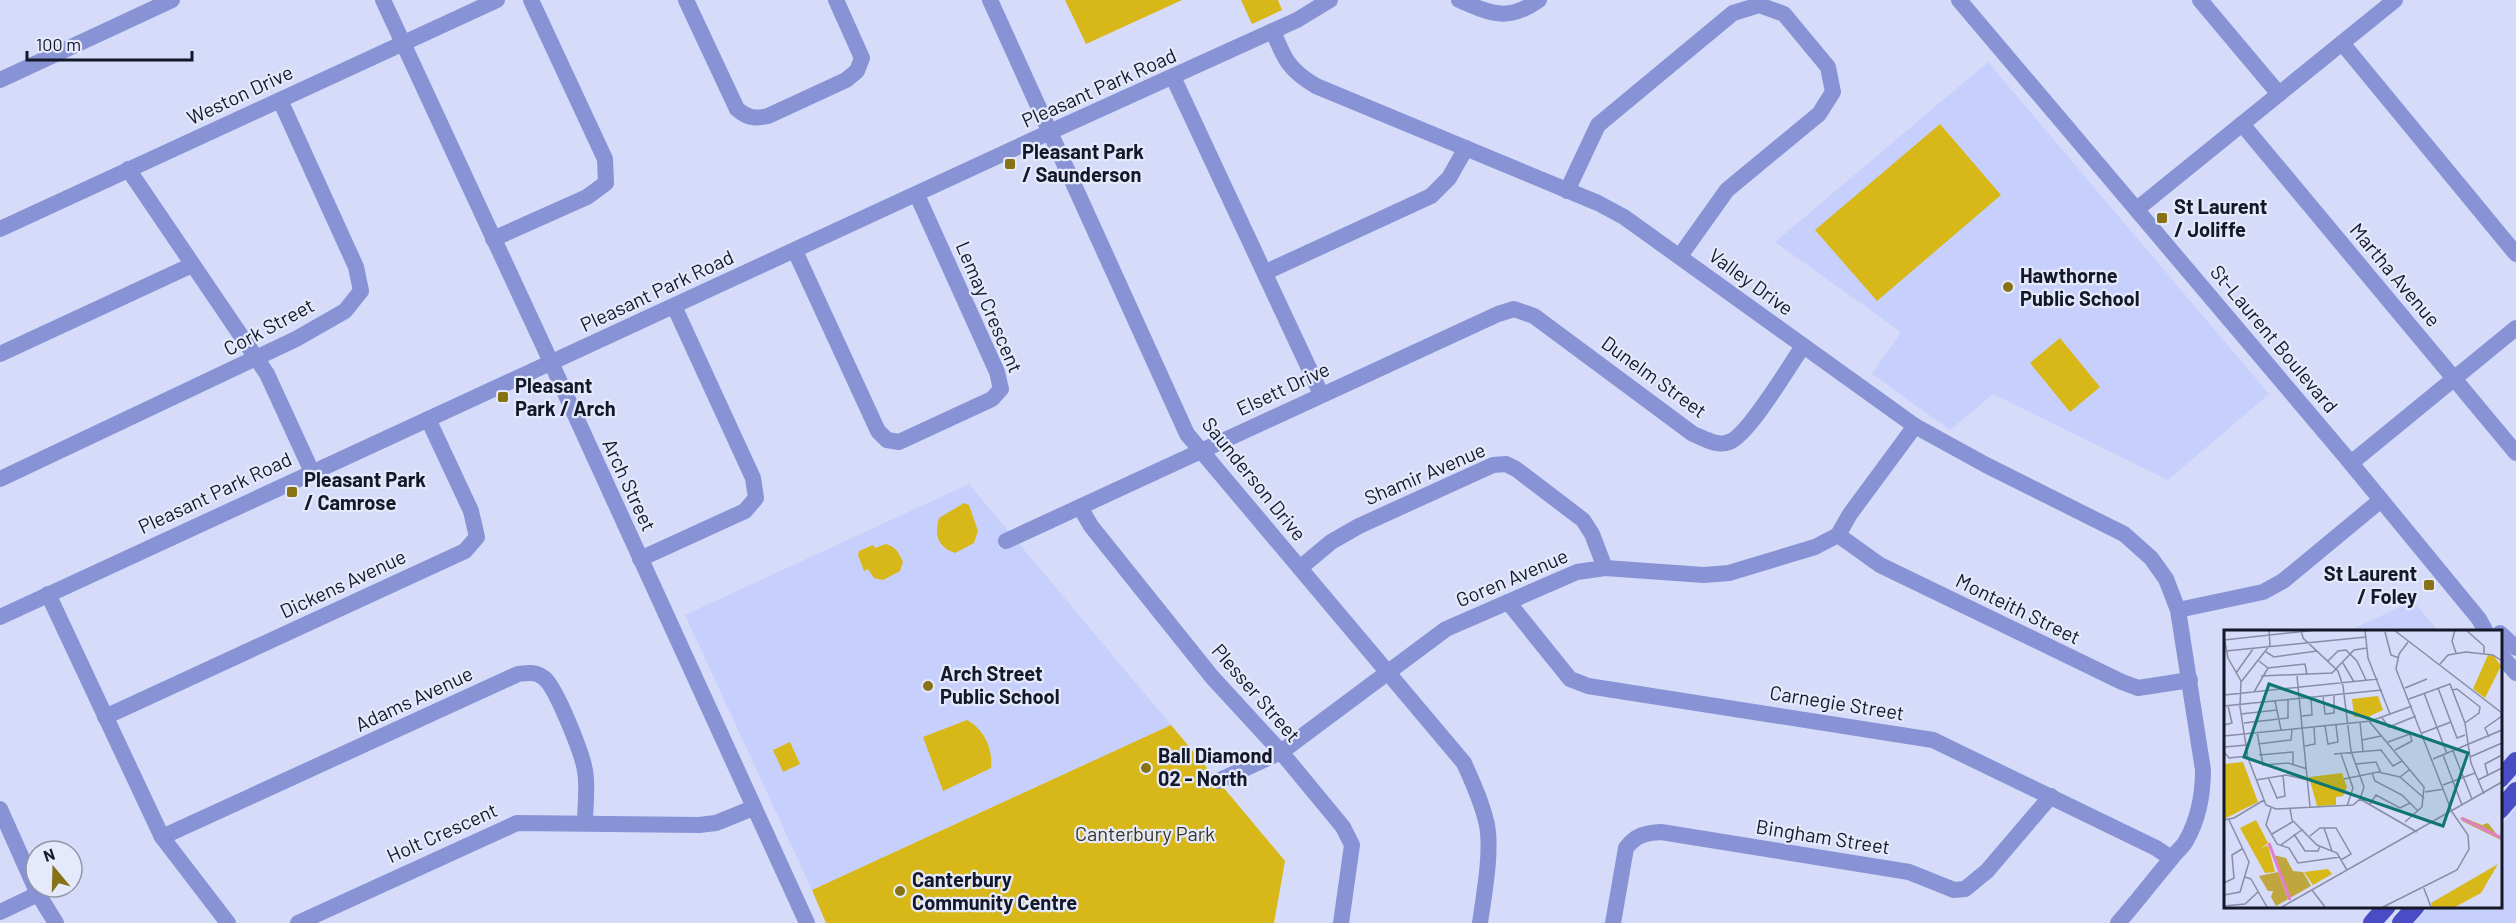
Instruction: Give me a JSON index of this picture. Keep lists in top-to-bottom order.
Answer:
{
  "streets": {
    "street": [
      "Pleasant Park Road",
      "Weston Drive",
      "Martha Avenue",
      "Valley Drive",
      "Lemay Crescent",
      "Cork Street",
      "St-Laurent Boulevard",
      "Dunelm Street",
      "Elsett Drive",
      "Shamir Avenue",
      "Saunderson Drive",
      "Arch Street",
      "Goren Avenue",
      "Dickens Avenue",
      "Monteith Street",
      "Plesser Street",
      "Adams Avenue",
      "Carnegie Street",
      "Holt Crescent",
      "Bingham Street"
    ]
  },
  "crossings": [
    ["Pleasant Park Road", "Valley Drive"],
    ["Pleasant Park Road", "Lemay Crescent"],
    ["Pleasant Park Road", "Saunderson Drive"],
    ["Pleasant Park Road", "Arch Street"],
    ["Pleasant Park Road", "Dickens Avenue"],
    ["Weston Drive", "Cork Street"],
    ["Weston Drive", "Arch Street"],
    ["Valley Drive", "Dunelm Street"],
    ["Valley Drive", "Monteith Street"],
    ["Valley Drive", "Carnegie Street"],
    ["Dunelm Street", "Elsett Drive"],
    ["Elsett Drive", "Saunderson Drive"],
    ["Elsett Drive", "Plesser Street"],
    ["Shamir Avenue", "Saunderson Drive"],
    ["Shamir Avenue", "Goren Avenue"],
    ["Saunderson Drive", "Goren Avenue"],
    ["Arch Street", "Holt Crescent"],
    ["Goren Avenue", "Monteith Street"],
    ["Goren Avenue", "Plesser Street"],
    ["Goren Avenue", "Carnegie Street"],
    ["Adams Avenue", "Holt Crescent"],
    ["Carnegie Street", "Bingham Street"]
  ],
  "parks": ["Canterbury Park"],
  "places": {
    "transit": [
      "Pleasant Park / Saunderson",
      "St Laurent / Joliffe",
      "Pleasant Park / Arch",
      "Pleasant Park / Camrose",
      "St Laurent / Foley"
    ],
    "other": [
      "Hawthorne Public School",
      "Arch Street Public School",
      "Ball Diamond 02 - North",
      "Canterbury Community Centre"
    ]
  },
  "scale_bar": "100 m",
  "north": "top"
}
